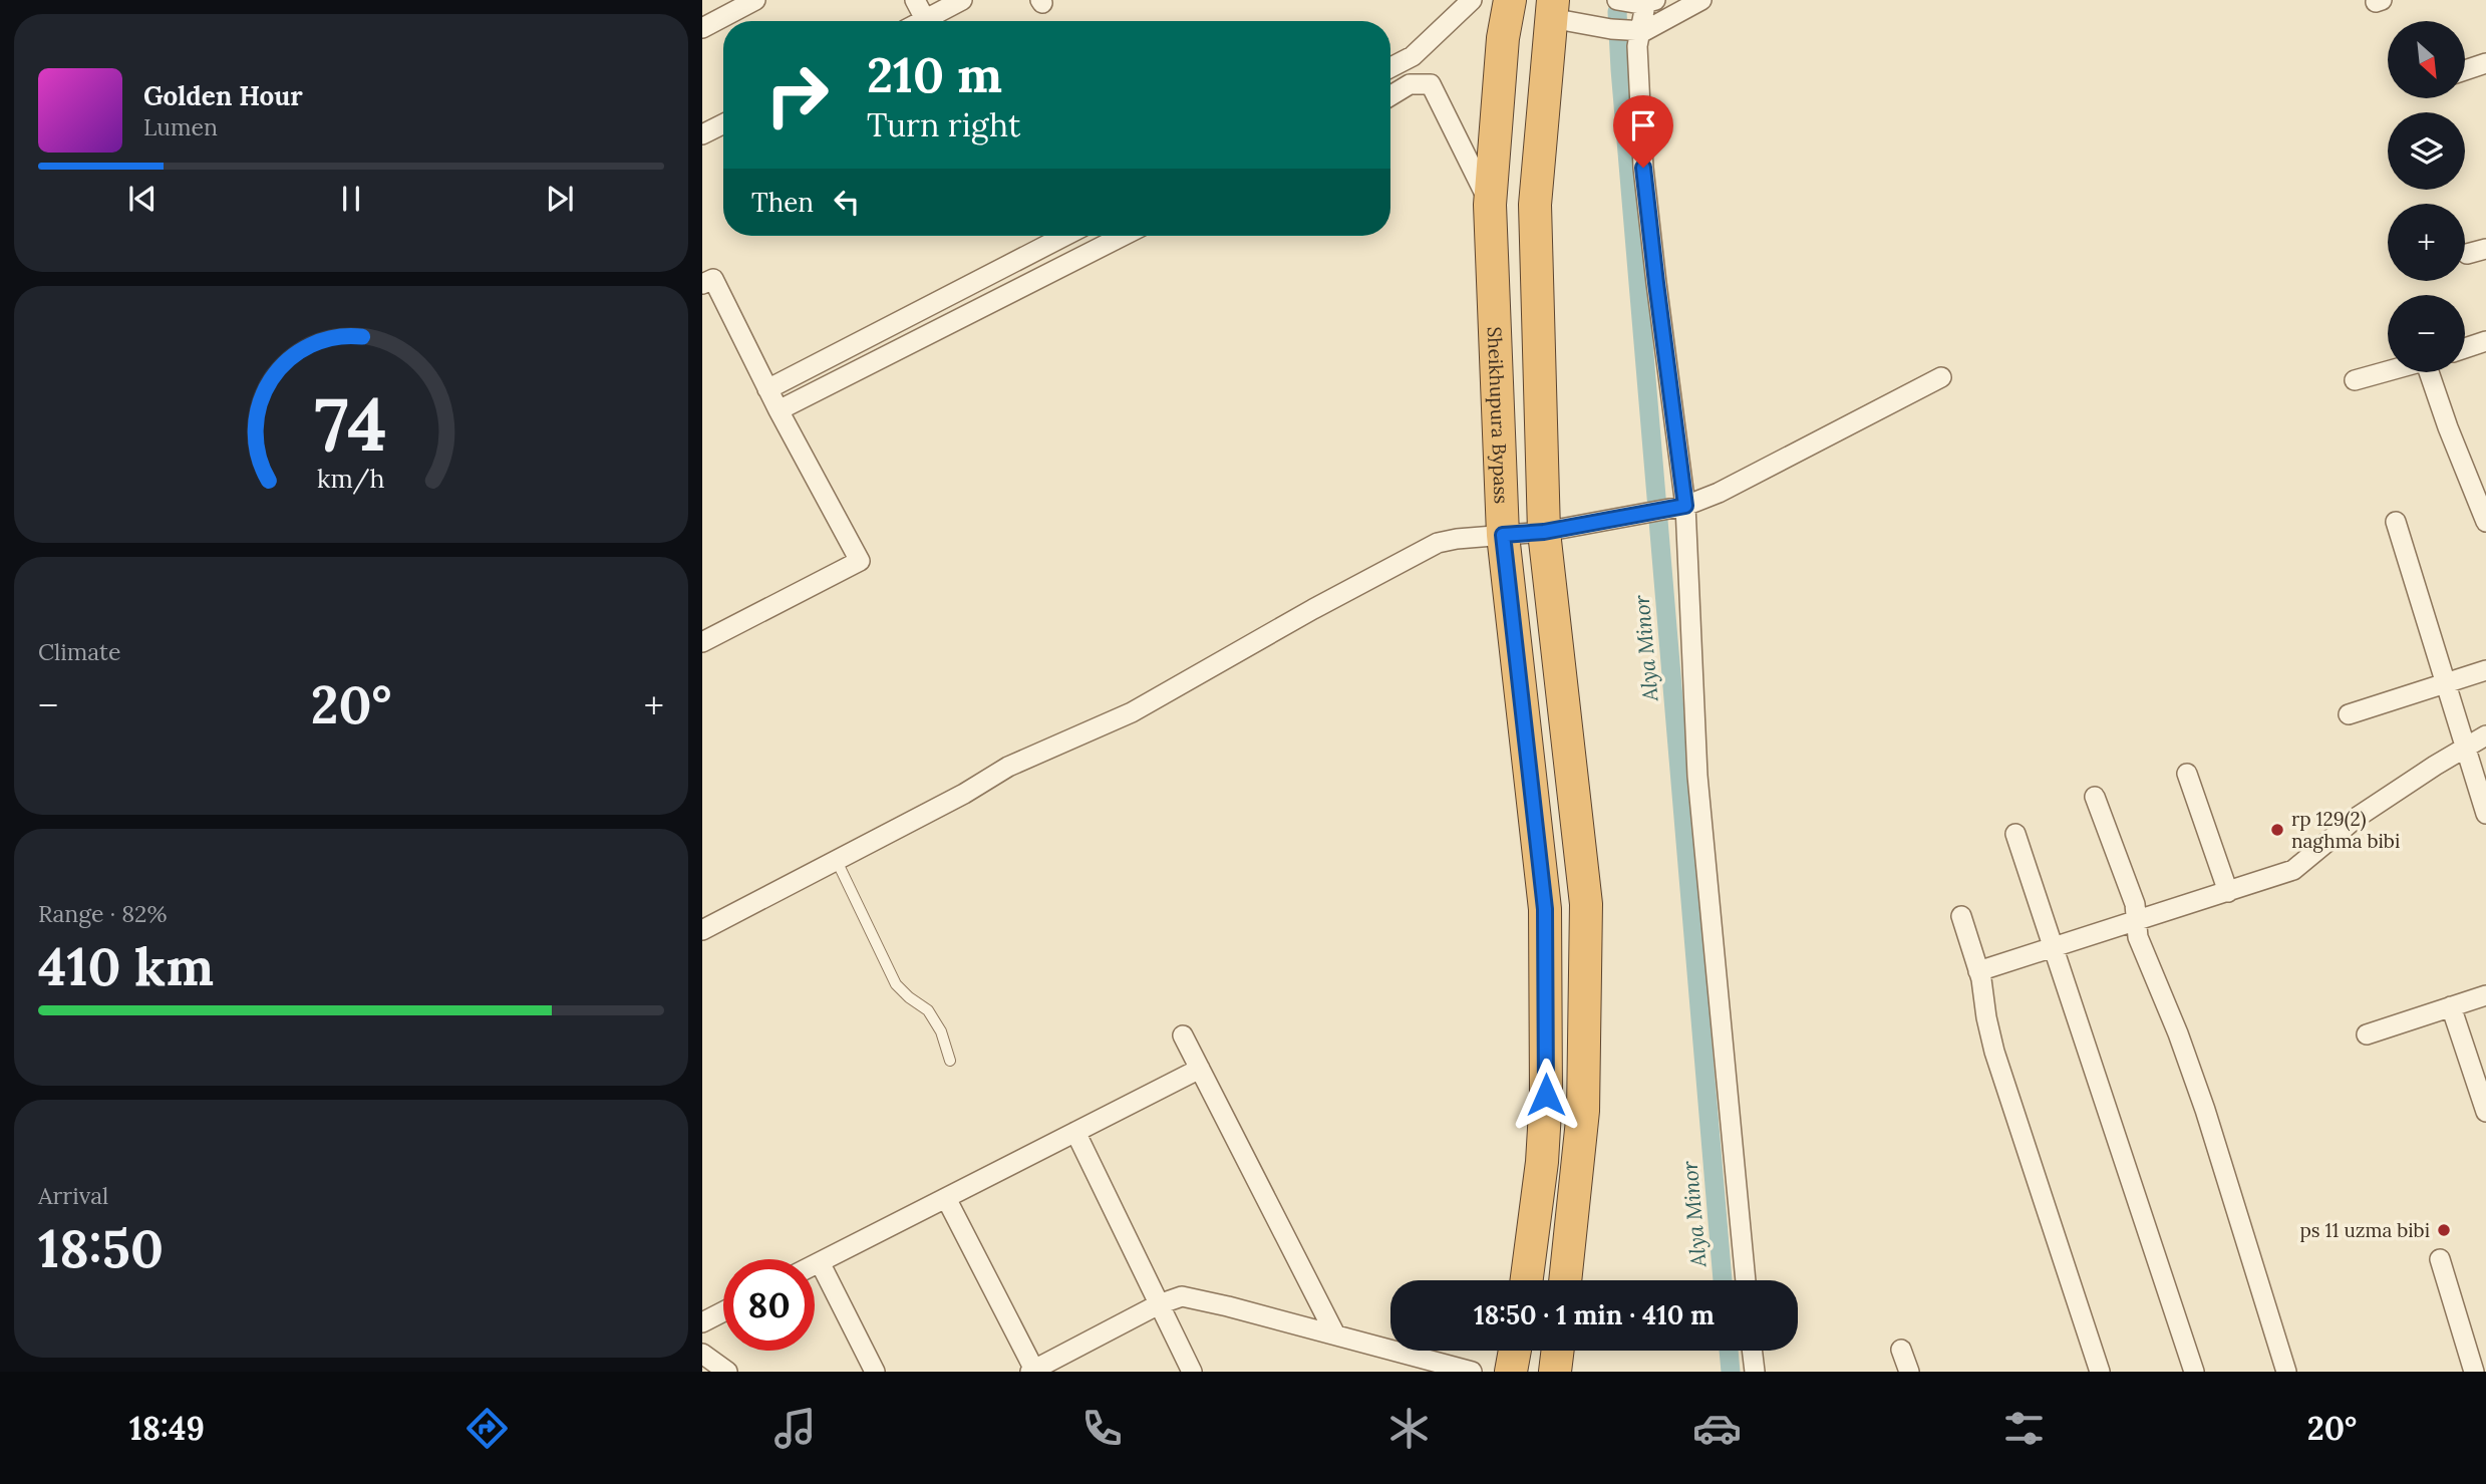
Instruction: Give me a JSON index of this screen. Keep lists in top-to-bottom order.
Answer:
{
  "streets": {
    "highway": ["Sheikhupura Bypass"]
  },
  "water": ["Alya Minor"],
  "places": ["rp 129(2) naghma bibi", "ps 11 uzma bibi"],
  "north": "bottom right",
  "page": {
    "map_buttons": ["+", "−"],
    "turn": ["210 m", "Turn right"],
    "song": ["Golden Hour", "Lumen"],
    "then": "Then",
    "tile": [
      "Climate",
      ["Range · 82%", "410 km"],
      ["Arrival", "18:50"]
    ],
    "heat": ["−", "20°", "+"],
    "limit": "80",
    "trip": "18:50 · 1 min · 410 m",
    "tabs": ["18:49", "20°"],
    "gauge": ["74", "km/h"]
  }
}
